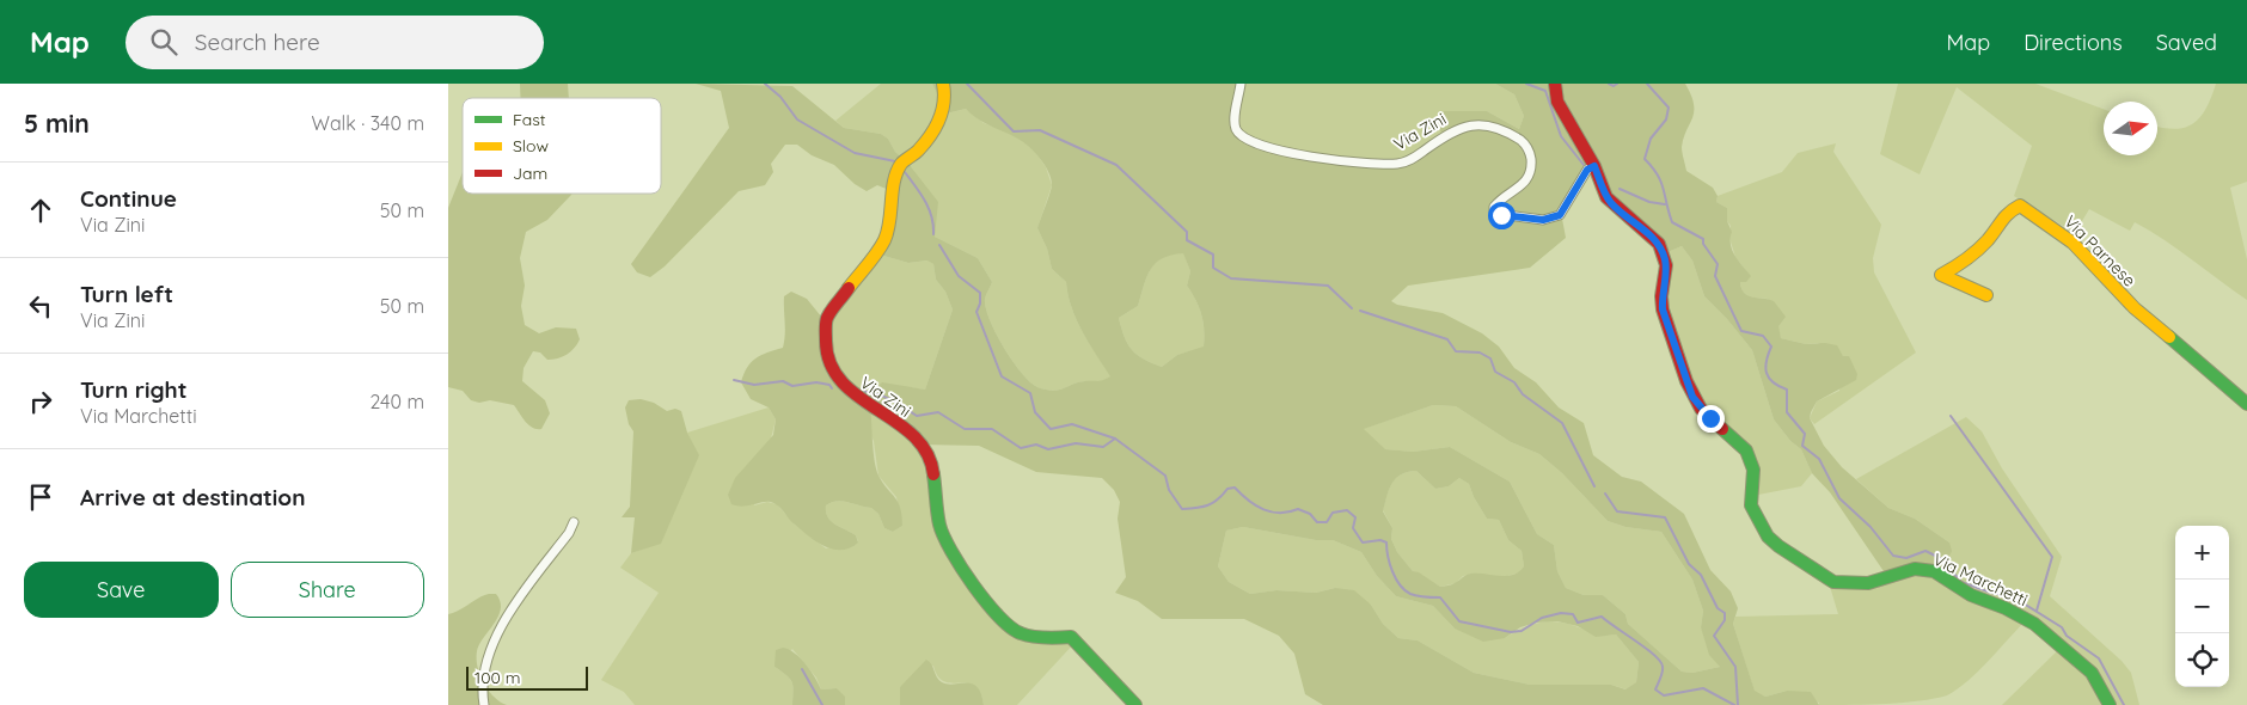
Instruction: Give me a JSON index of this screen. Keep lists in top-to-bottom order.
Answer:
{
  "streets": {
    "street": ["Via Zini", "Via Parnese", "Via Marchetti"]
  },
  "crossings": [
    ["Via Zini", "Via Marchetti"]
  ],
  "legend": ["Fast", "Slow", "Jam"],
  "scale_bar": "100 m",
  "north": "right",
  "page": {
    "header": "Map",
    "search": "Search here",
    "nav": ["Map", "Directions", "Saved"],
    "heading": ["5 min", "Walk · 340 m"],
    "list": [
      ["Continue", "Via Zini", "50 m"],
      ["Turn left", "Via Zini", "50 m"],
      ["Turn right", "Via Marchetti", "240 m"],
      "Arrive at destination"
    ],
    "map_buttons": ["+", "−"],
    "buttons": ["Save", "Share"],
    "scale": "100 m"
  }
}
